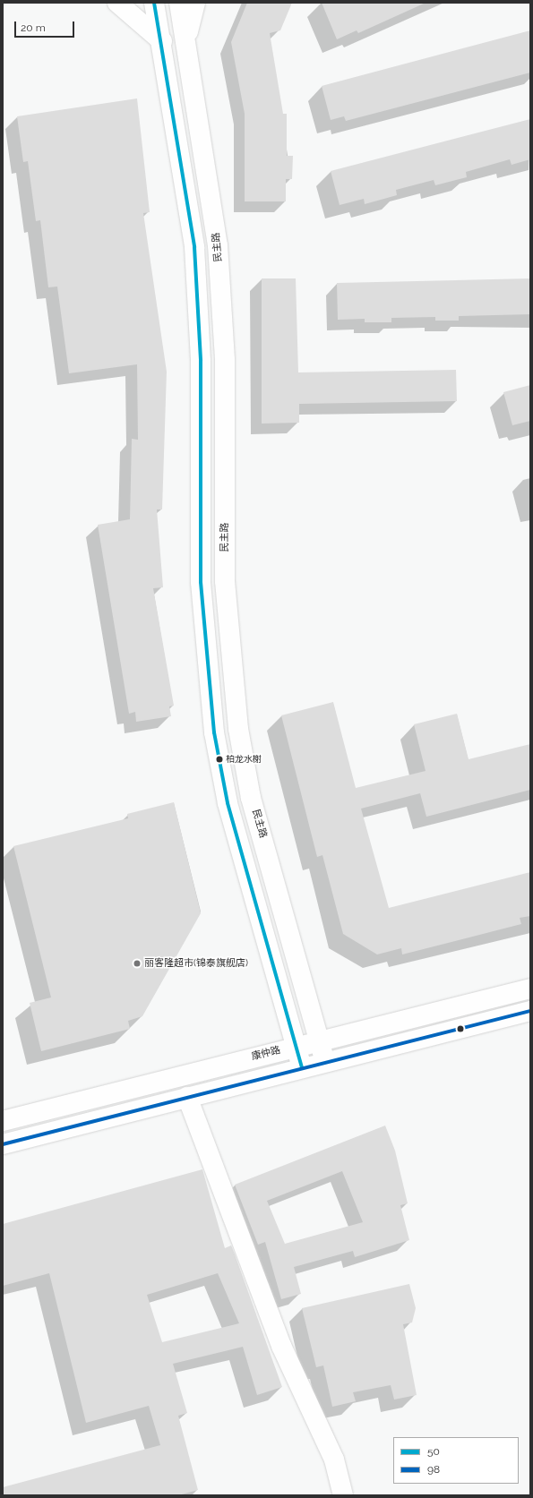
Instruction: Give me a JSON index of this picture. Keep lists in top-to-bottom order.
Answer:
{
  "streets": {
    "main road": ["民主路", "康仲路"]
  },
  "crossings": [
    ["民主路", "康仲路"]
  ],
  "places": ["柏龙水榭", "丽客隆超市(锦泰旗舰店)"],
  "lines": ["transit line 50", "transit line 98"],
  "legend": ["50", "98"],
  "scale_bar": "20 m"
}
